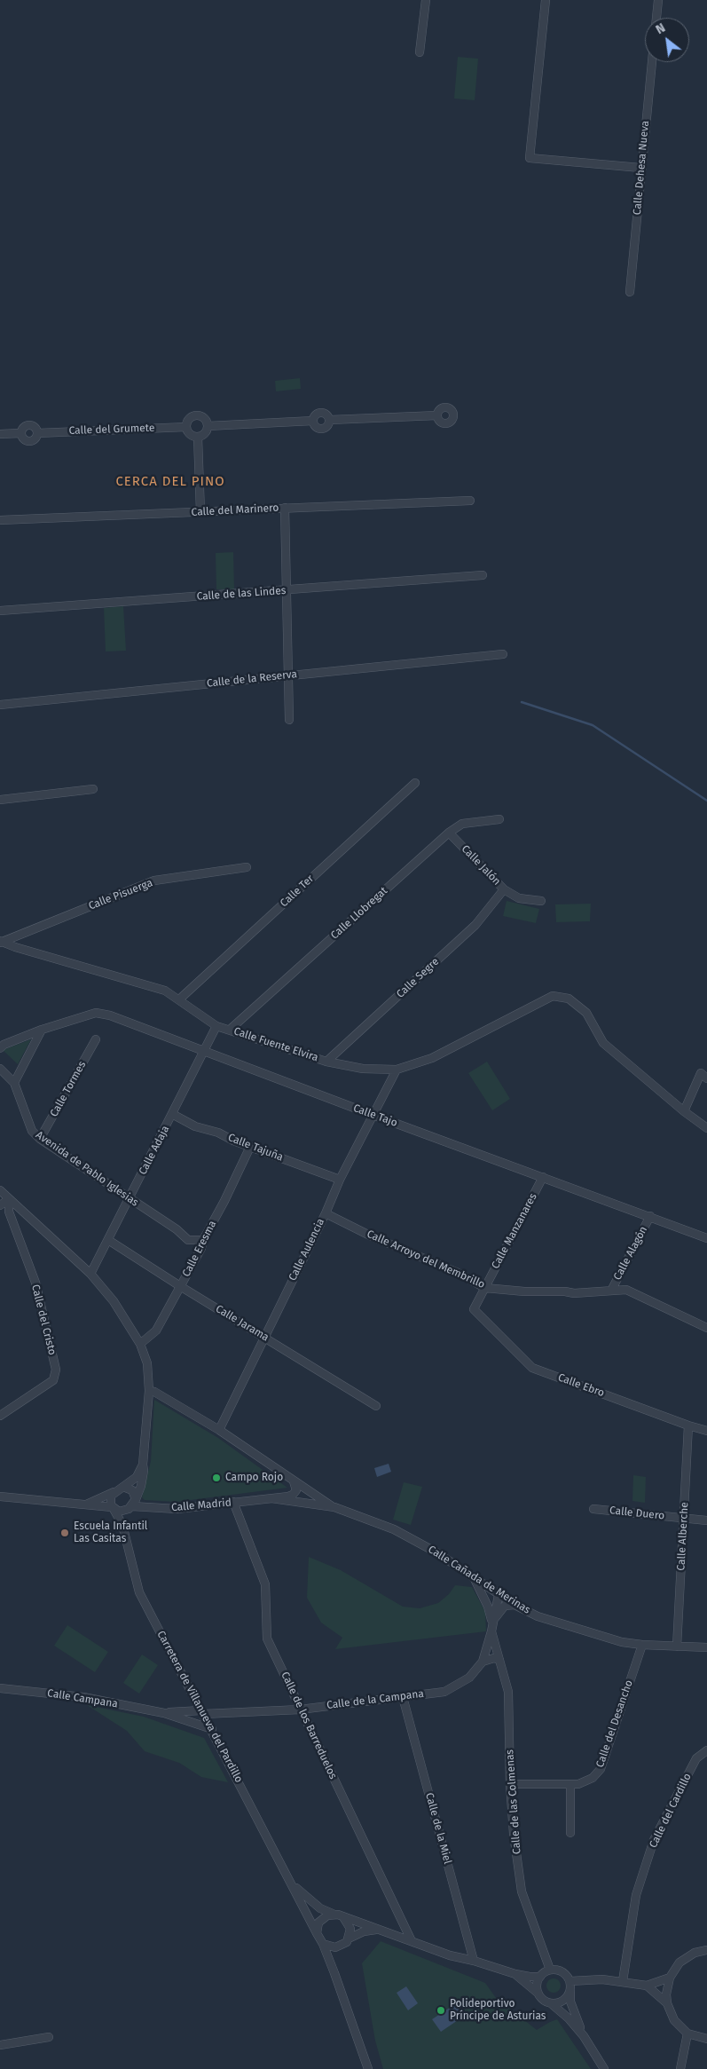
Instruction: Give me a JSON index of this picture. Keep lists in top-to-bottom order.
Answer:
{
  "streets": {
    "street": [
      "Calle Dehesa Nueva",
      "Calle del Grumete",
      "Calle del Marinero",
      "Calle de las Lindes",
      "Calle de la Reserva",
      "Calle Jalón",
      "Calle Ter",
      "Calle Pisuerga",
      "Calle Llobregat",
      "Calle Segre",
      "Calle Fuente Elvira",
      "Calle Tormes",
      "Calle Tajo",
      "Calle Tajuña",
      "Calle Adaja",
      "Avenida de Pablo Iglesias",
      "Calle Manzanares",
      "Calle Eresma",
      "Calle Aulencia",
      "Calle Alagón",
      "Calle Arroyo del Membrillo",
      "Calle del Cristo",
      "Calle Jarama",
      "Calle Ebro",
      "Calle Madrid",
      "Calle Duero",
      "Calle Alberche",
      "Calle Cañada de Merinas",
      "Calle Campana",
      "Calle de la Campana",
      "Carretera de Villanueva del Pardillo",
      "Calle del Desancho",
      "Calle de los Barreduelos",
      "Calle de las Colmenas",
      "Calle del Cardillo",
      "Calle de la Miel"
    ]
  },
  "crossings": [
    ["Calle Jalón", "Calle Llobregat"],
    ["Calle Jalón", "Calle Segre"],
    ["Calle Ter", "Calle Fuente Elvira"],
    ["Calle Pisuerga", "Calle Fuente Elvira"],
    ["Calle Llobregat", "Calle Fuente Elvira"],
    ["Calle Segre", "Calle Fuente Elvira"],
    ["Calle Fuente Elvira", "Calle Adaja"],
    ["Calle Fuente Elvira", "Calle Aulencia"],
    ["Calle Tormes", "Avenida de Pablo Iglesias"],
    ["Calle Tajo", "Calle Adaja"],
    ["Calle Tajo", "Calle Manzanares"],
    ["Calle Tajo", "Calle Aulencia"],
    ["Calle Tajo", "Calle Alagón"],
    ["Calle Tajuña", "Calle Adaja"],
    ["Calle Tajuña", "Calle Eresma"],
    ["Calle Tajuña", "Calle Aulencia"],
    ["Calle Adaja", "Avenida de Pablo Iglesias"],
    ["Calle Adaja", "Calle Jarama"],
    ["Avenida de Pablo Iglesias", "Calle Eresma"],
    ["Calle Manzanares", "Calle Arroyo del Membrillo"],
    ["Calle Manzanares", "Calle Ebro"],
    ["Calle Eresma", "Calle Jarama"],
    ["Calle Aulencia", "Calle Arroyo del Membrillo"],
    ["Calle Aulencia", "Calle Jarama"],
    ["Calle Alagón", "Calle Arroyo del Membrillo"],
    ["Calle Ebro", "Calle Alberche"],
    ["Calle Madrid", "Calle Cañada de Merinas"],
    ["Calle Madrid", "Carretera de Villanueva del Pardillo"],
    ["Calle Madrid", "Calle de los Barreduelos"],
    ["Calle Duero", "Calle Alberche"],
    ["Calle Alberche", "Calle Cañada de Merinas"],
    ["Calle Cañada de Merinas", "Calle de la Campana"],
    ["Calle Cañada de Merinas", "Calle del Desancho"],
    ["Calle Campana", "Calle de la Campana"],
    ["Calle de la Campana", "Carretera de Villanueva del Pardillo"],
    ["Calle de la Campana", "Calle de los Barreduelos"],
    ["Calle de la Campana", "Calle de las Colmenas"],
    ["Calle de la Campana", "Calle de la Miel"],
    ["Calle del Desancho", "Calle de las Colmenas"]
  ],
  "districts": ["CERCA DEL PINO"],
  "places": ["Campo Rojo", "Escuela Infantil Las Casitas", "Polideportivo Príncipe de Asturias"],
  "north": "top left"
}
